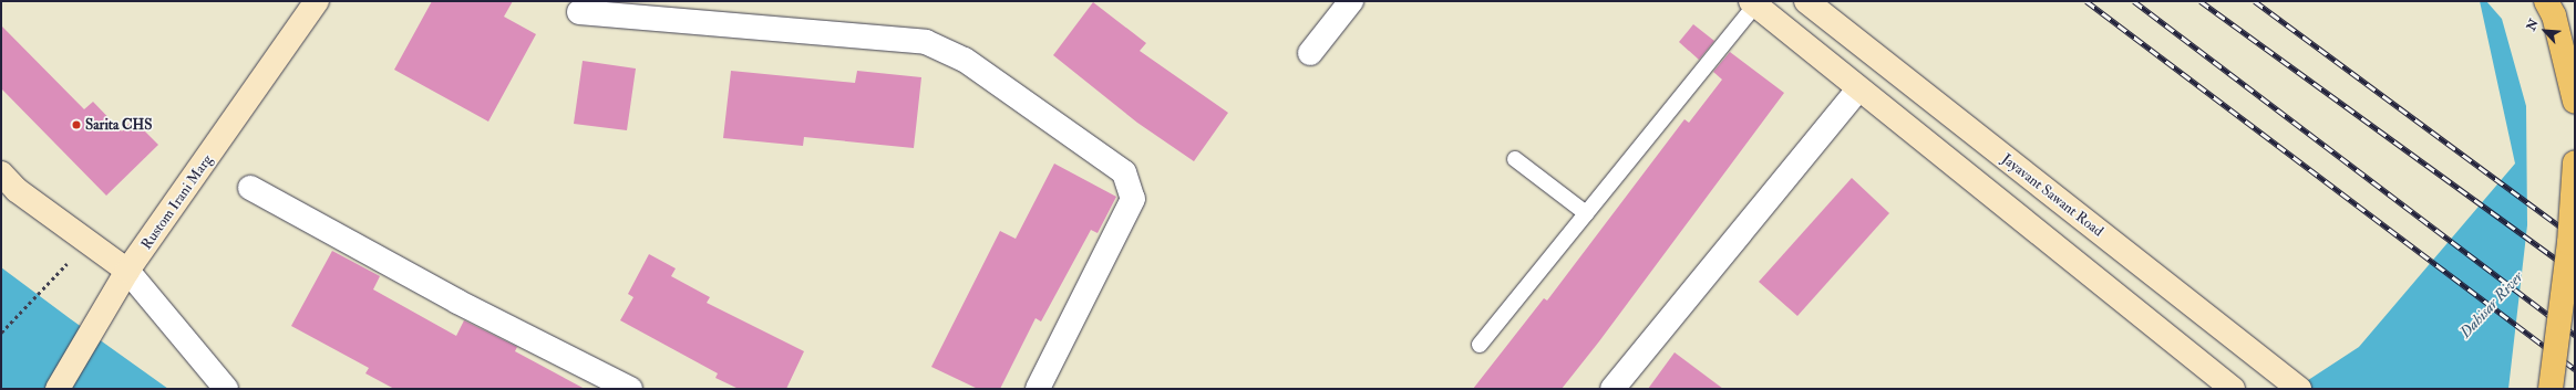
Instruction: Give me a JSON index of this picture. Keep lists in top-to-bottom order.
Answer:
{
  "streets": {
    "street": ["Jayavant Sawant Road", "Rustom Irani Marg"]
  },
  "water": ["Dahisar River"],
  "places": ["Sarita CHS"],
  "north": "top left"
}
